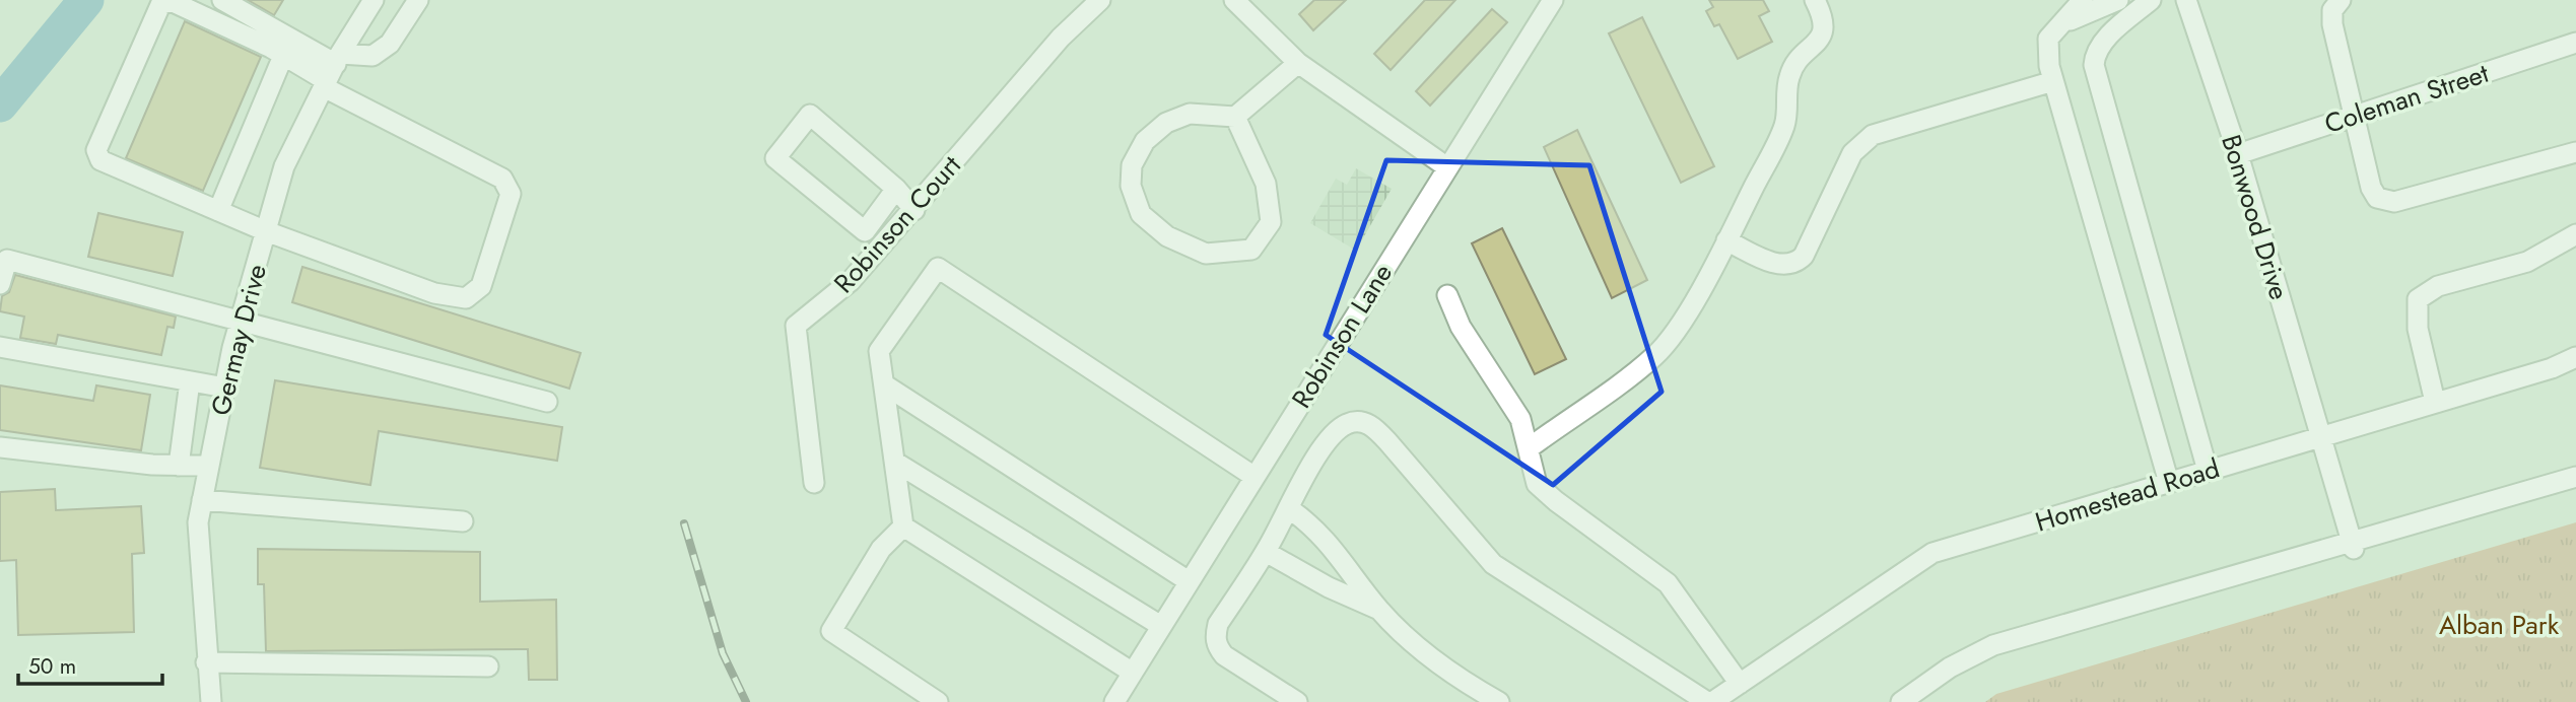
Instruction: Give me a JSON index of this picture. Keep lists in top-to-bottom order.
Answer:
{
  "streets": {
    "street": [
      "Coleman Street",
      "Bonwood Drive",
      "Robinson Court",
      "Robinson Lane",
      "Germay Drive",
      "Homestead Road"
    ]
  },
  "crossings": [
    ["Coleman Street", "Bonwood Drive"],
    ["Bonwood Drive", "Homestead Road"]
  ],
  "parks": ["Alban Park"],
  "scale_bar": "50 m"
}
